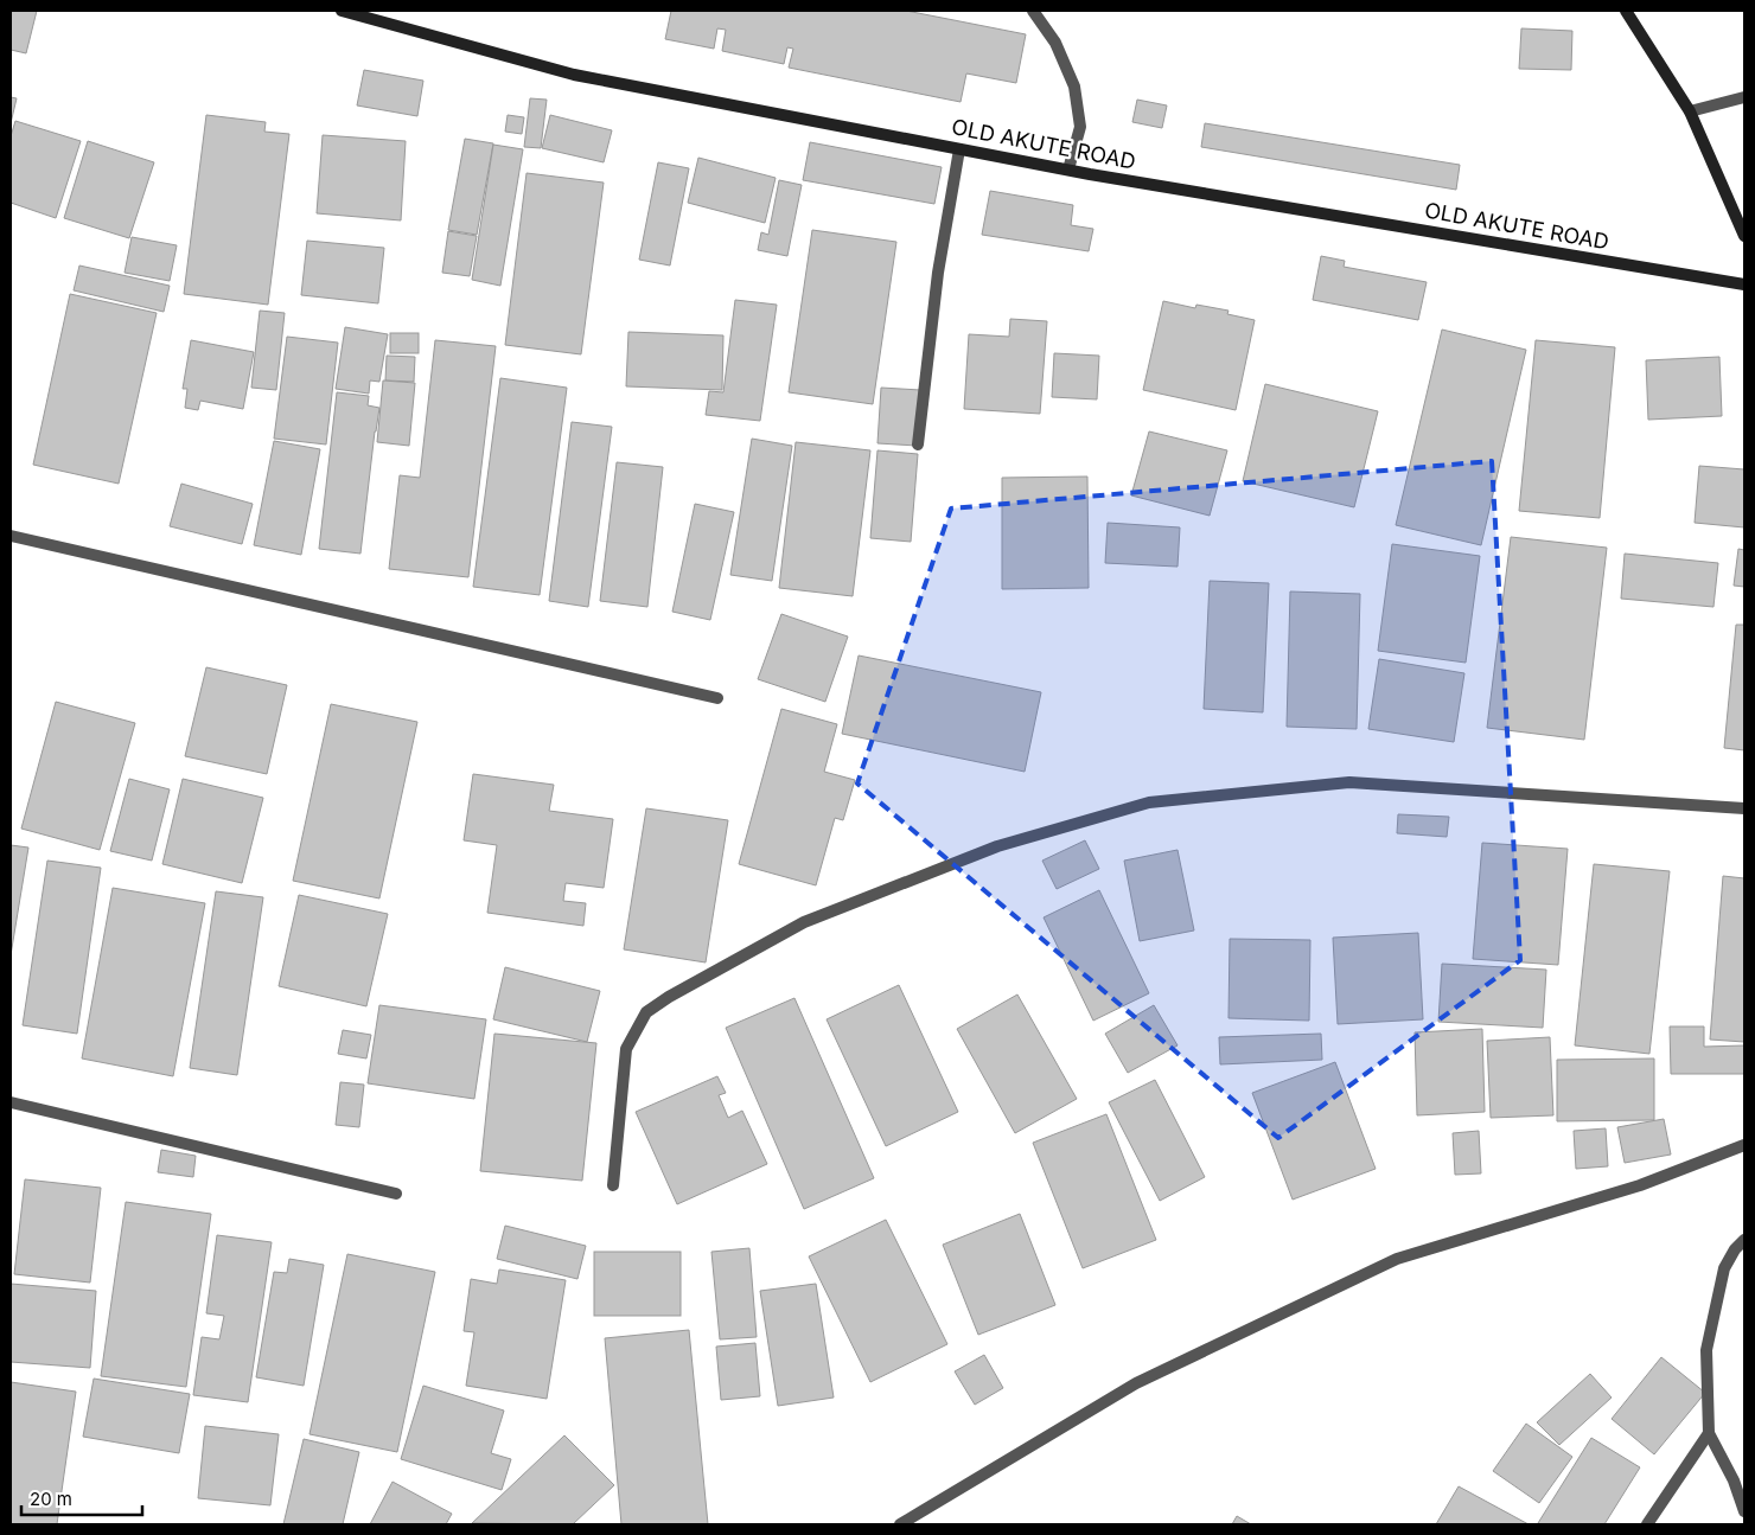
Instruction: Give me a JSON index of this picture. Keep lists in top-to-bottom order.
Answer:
{
  "streets": {
    "street": ["OLD AKUTE ROAD"]
  },
  "scale_bar": "20 m"
}
